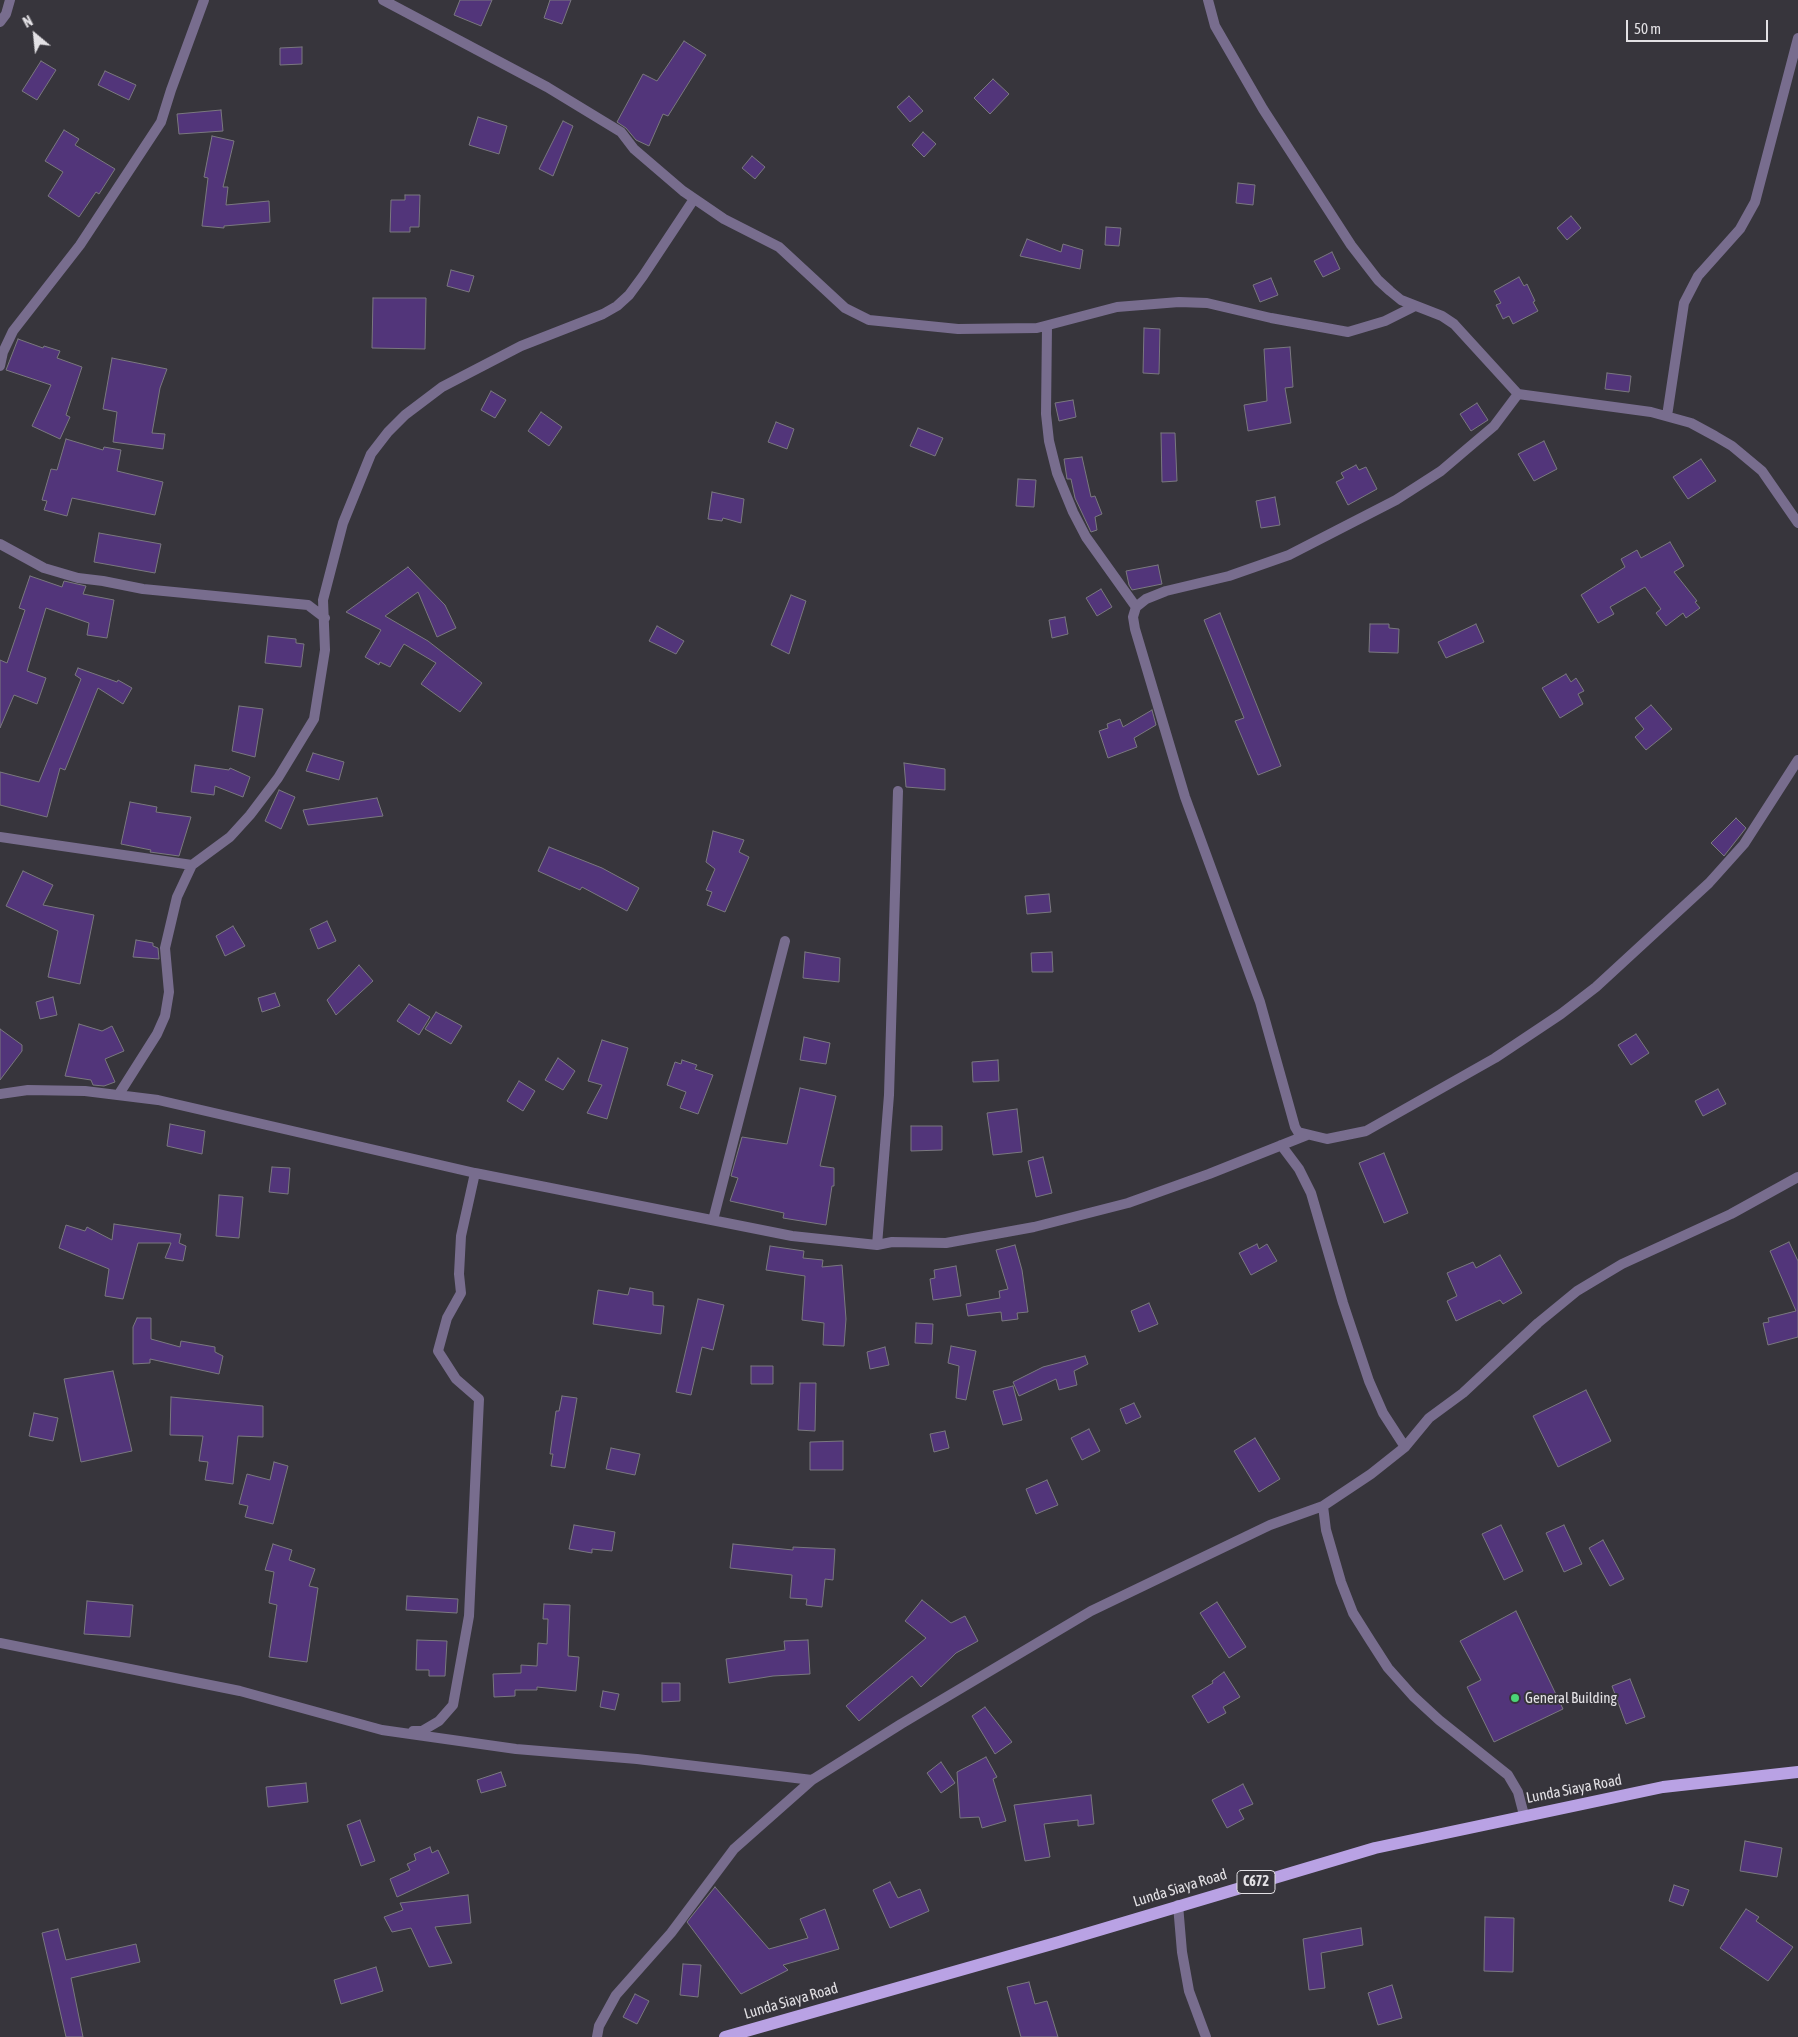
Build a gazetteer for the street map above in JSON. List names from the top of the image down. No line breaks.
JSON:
{"streets":{"main road":["Lunda Siaya Road","C672"]},"places":["General Building"],"scale_bar":"50 m","north":"top left"}
